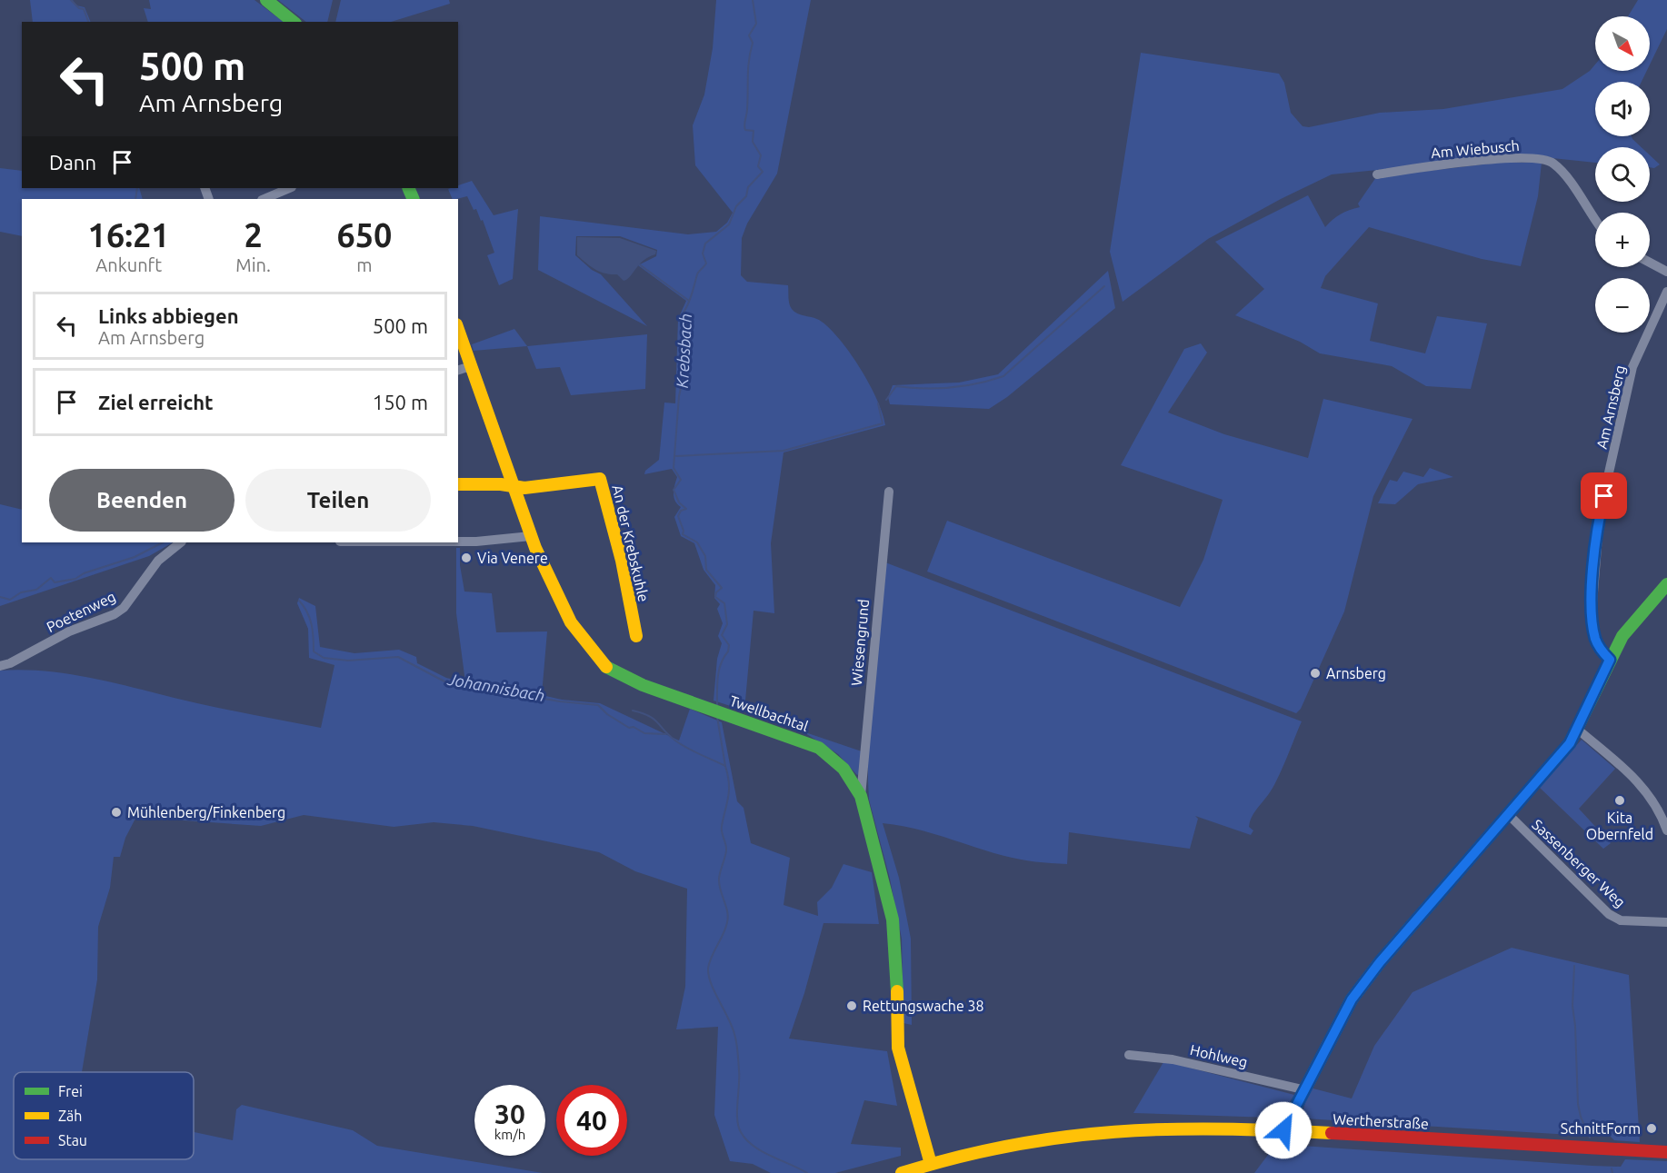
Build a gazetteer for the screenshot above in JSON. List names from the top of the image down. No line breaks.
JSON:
{"streets":{"street":["Am Wiebusch","Am Arnsberg","An der Krebskuhle","Poetenweg","Wiesengrund","Twellbachtal","Sassenberger Weg","Hohlweg","Wertherstraße"]},"crossings":[["An der Krebskuhle","Twellbachtal"],["Wiesengrund","Twellbachtal"],["Twellbachtal","Wertherstraße"]],"water":["Krebsbach","Johannisbach"],"places":["Via Venere","Arnsberg","Kita Obernfeld","Mühlenberg/Finkenberg","Rettungswache 38","SchnittForm"],"legend":["Frei","Zäh","Stau"],"north":"bottom right","page":{"map_buttons":["+","−"],"turn":["500 m","Am Arnsberg"],"then":"Dann","eta":["16:21","Ankunft","2","Min.","650","m"],"list":[{"name":"Links abbiegen","note":"Am Arnsberg","value":"500 m"},{"name":"Ziel erreicht","value":"150 m"}],"buttons":["Beenden","Teilen"],"speed":"30 km/h","limit":"40"}}
